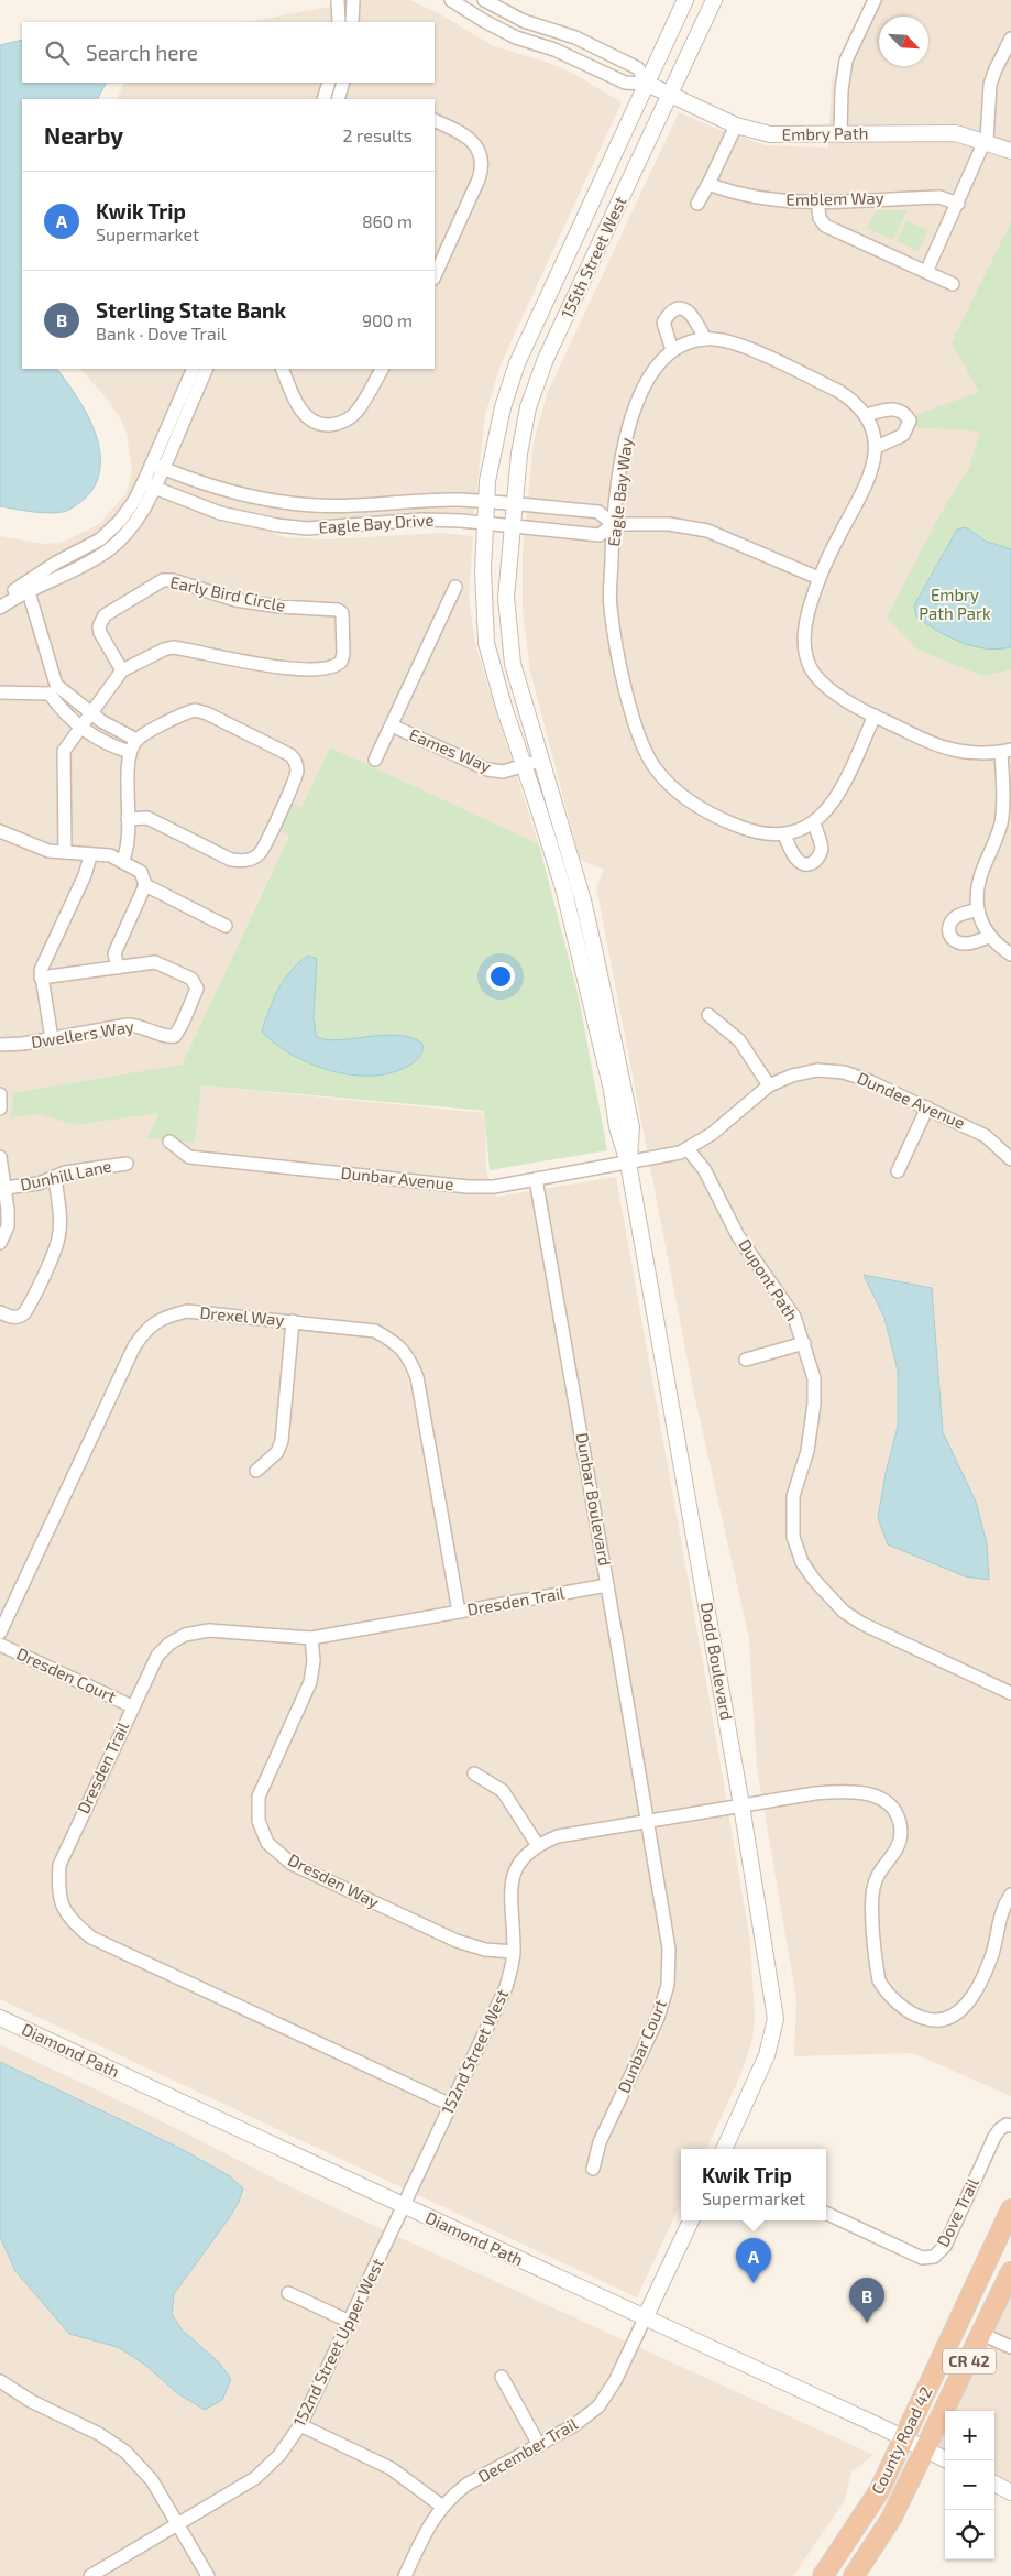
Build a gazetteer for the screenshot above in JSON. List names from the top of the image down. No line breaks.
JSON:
{"streets":{"highway":["CR 42","County Road 42"],"street":["Embry Path","Emblem Way","155th Street West","Eagle Bay Way","Eagle Bay Drive","Early Bird Circle","Eames Way","Dwellers Way","Dundee Avenue","Dunhill Lane","Dunbar Avenue","Dupont Path","Drexel Way","Dunbar Boulevard","Dresden Trail","Dodd Boulevard","Dresden Court","Dresden Way","Dunbar Court","Diamond Path","152nd Street West","Dove Trail","152nd Street Upper West","December Trail"]},"crossings":[["Embry Path","155th Street West"],["155th Street West","Eagle Bay Drive"],["155th Street West","Eames Way"],["155th Street West","Dundee Avenue"],["155th Street West","Dunbar Avenue"],["155th Street West","Dodd Boulevard"],["Eagle Bay Way","Eagle Bay Drive"],["Dundee Avenue","Dunbar Avenue"],["Dundee Avenue","Dupont Path"],["Dundee Avenue","Dodd Boulevard"],["Dunbar Avenue","Dunbar Boulevard"],["Dunbar Avenue","Dodd Boulevard"],["Drexel Way","Dresden Trail"],["Dunbar Boulevard","Dresden Trail"],["Dunbar Boulevard","Dunbar Court"],["Dunbar Boulevard","152nd Street West"],["Dresden Trail","Dresden Court"],["Dresden Trail","Dresden Way"],["Dresden Trail","152nd Street West"],["Dodd Boulevard","152nd Street West"],["Dresden Way","152nd Street West"],["Dunbar Court","152nd Street West"],["Diamond Path","152nd Street West"],["Diamond Path","152nd Street Upper West"],["Diamond Path","County Road 42"],["Diamond Path","December Trail"],["152nd Street West","152nd Street Upper West"]],"parks":["Embry Path Park"],"north":"bottom right","page":{"search":"Search here","heading":["Nearby","2 results"],"list":[{"mark":"A","name":"Kwik Trip","note":"Supermarket","value":"860 m"},{"mark":"B","name":"Sterling State Bank","note":"Bank · Dove Trail","value":"900 m"}],"popup":["Kwik Trip","Supermarket"],"pins":["A","B"],"map_buttons":["+","−"]}}
